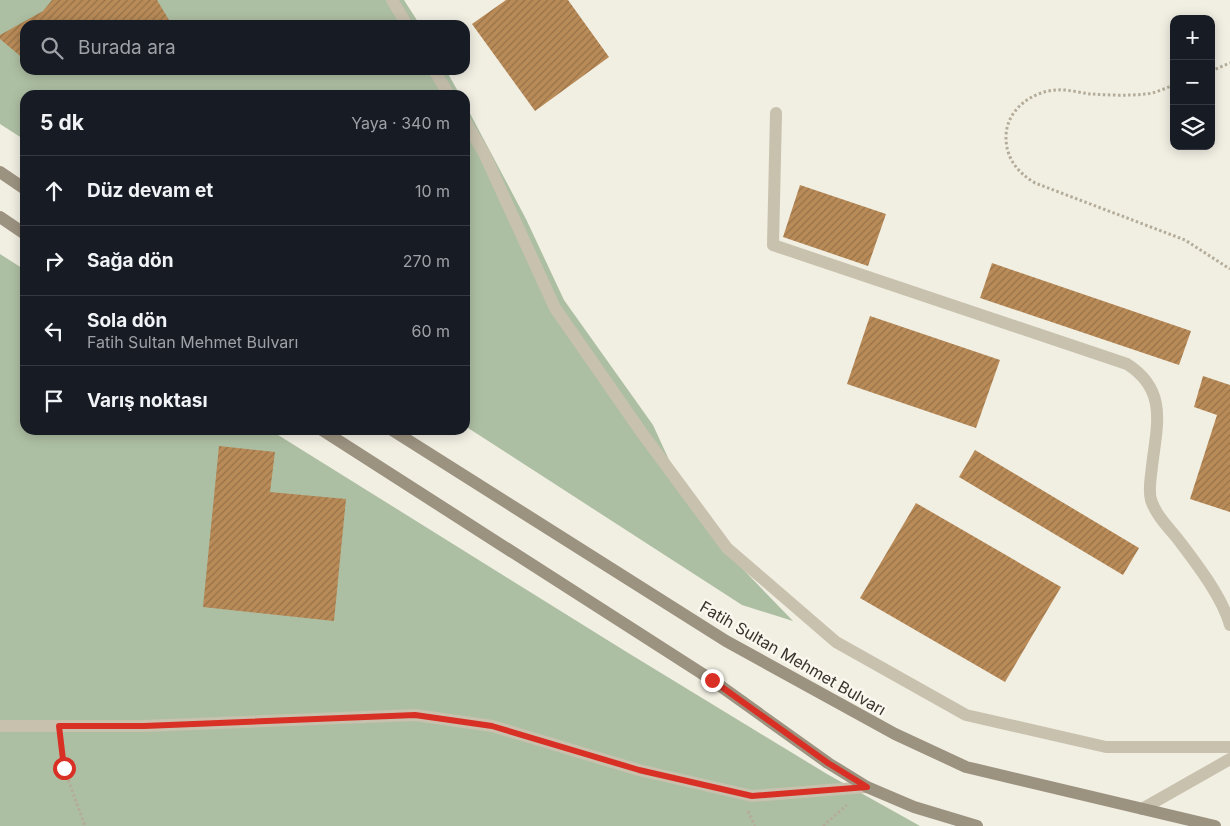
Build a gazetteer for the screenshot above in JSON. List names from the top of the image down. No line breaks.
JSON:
{"streets":{"main road":["Fatih Sultan Mehmet Bulvarı"]},"page":{"map_buttons":["+","−"],"search":"Burada ara","heading":["5 dk","Yaya · 340 m"],"list":[["Düz devam et","10 m"],["Sağa dön","270 m"],["Sola dön","Fatih Sultan Mehmet Bulvarı","60 m"],"Varış noktası"]}}
